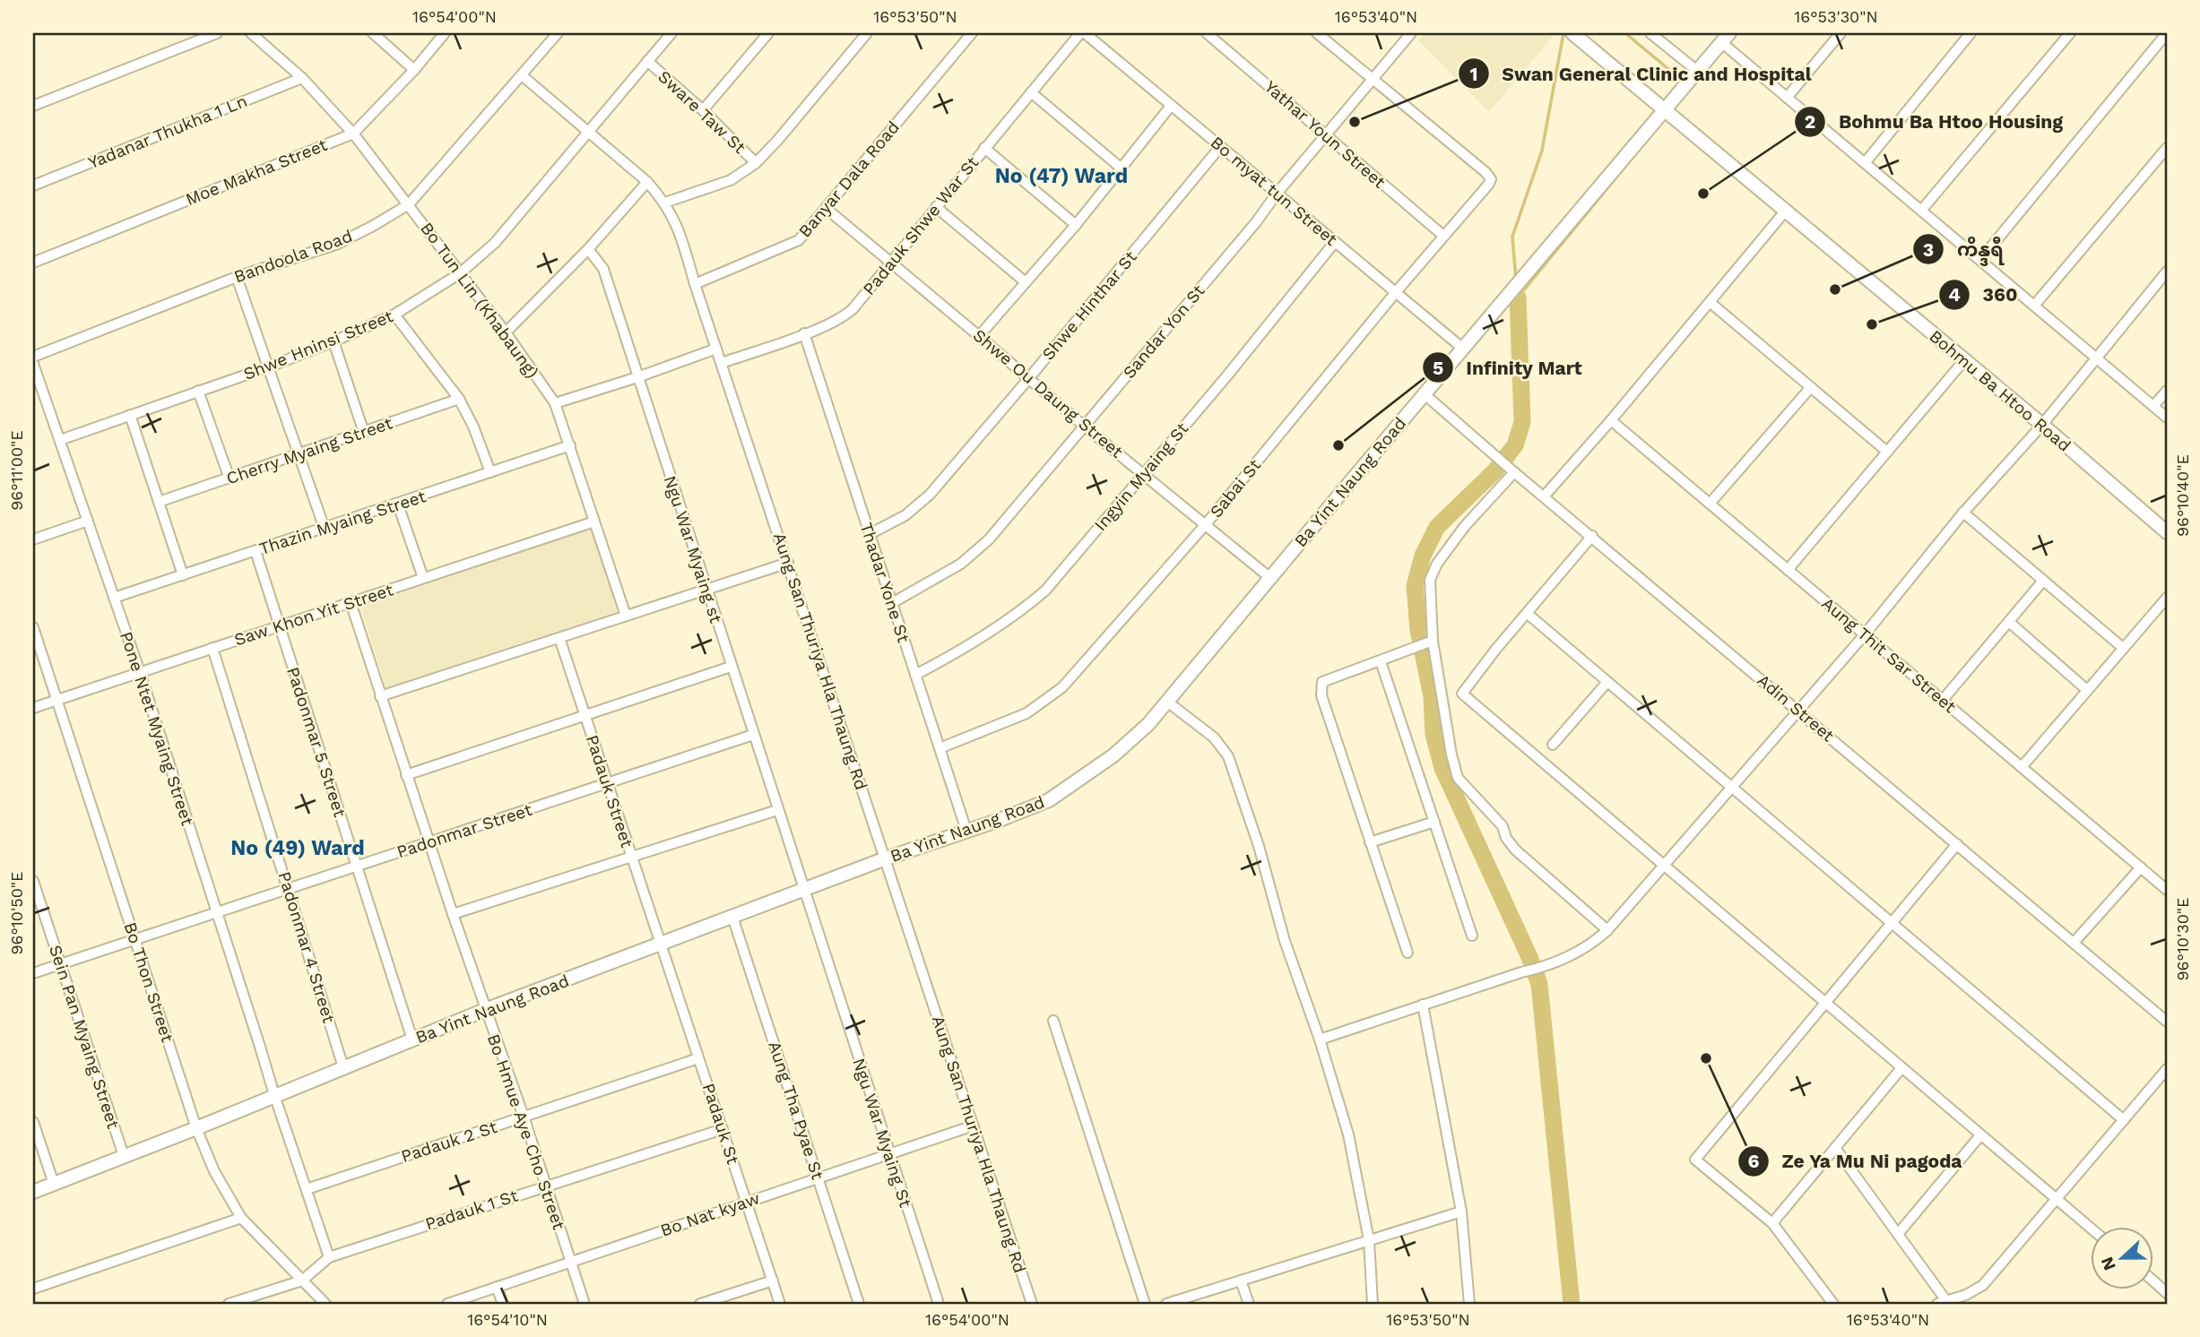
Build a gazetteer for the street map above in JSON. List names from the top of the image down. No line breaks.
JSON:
{"streets":{"main road":["Bohmu Ba Htoo Road","Ba Yint Naung Road"],"street":["Sware Taw St","Yadanar Thukha 1 Ln","Yathar Youn Street","Moe Makha Street","Banyar Dala Road","Bo myat tun Street","Padauk Shwe War St","Bandoola Road","Bo Tun Lin (Khabaung)","Shwe Hinthar St","Sandar Yon St","Shwe Hninsi Street","Shwe Ou Daung Street","Cherry Myaing Street","Ingyin Myaing St","Sabai St","Thazin Myaing Street","Ngu War Myaing st","Thadar Yone St","Saw Khon Yit Street","Aung Thit Sar Street","Aung San Thuriya Hla Thaung Rd","Adin Street","Pone Ntet Myaing Street","Padonmar 5 Street","Padauk Street","Padonmar Street","Padonmar 4 Street","Bo Thon Street","Sein Pan Myaing Street","Aung Tha Pyae St","Padauk St","Bo Hmue Aye Cho Street","Ngu War Myaing St","Padauk 2 St","Padauk 1 St","Bo Nat kyaw"]},"crossings":[["Sware Taw St","Shwe Hninsi Street"],["Yadanar Thukha 1 Ln","Bo Tun Lin (Khabaung)"],["Yathar Youn Street","Sandar Yon St"],["Yathar Youn Street","Sabai St"],["Moe Makha Street","Bo Tun Lin (Khabaung)"],["Banyar Dala Road","Shwe Ou Daung Street"],["Banyar Dala Road","Aung San Thuriya Hla Thaung Rd"],["Bo myat tun Street","Padauk Shwe War St"],["Bo myat tun Street","Shwe Hinthar St"],["Bo myat tun Street","Sandar Yon St"],["Bo myat tun Street","Ingyin Myaing St"],["Bo myat tun Street","Ba Yint Naung Road"],["Bo myat tun Street","Sabai St"],["Padauk Shwe War St","Shwe Ou Daung Street"],["Padauk Shwe War St","Thadar Yone St"],["Padauk Shwe War St","Aung San Thuriya Hla Thaung Rd"],["Bandoola Road","Bo Tun Lin (Khabaung)"],["Bandoola Road","Aung San Thuriya Hla Thaung Rd"],["Bo Tun Lin (Khabaung)","Shwe Hninsi Street"],["Bo Tun Lin (Khabaung)","Thazin Myaing Street"],["Bo Tun Lin (Khabaung)","Saw Khon Yit Street"],["Shwe Hinthar St","Shwe Ou Daung Street"],["Shwe Hinthar St","Thadar Yone St"],["Sandar Yon St","Shwe Ou Daung Street"],["Sandar Yon St","Sabai St"],["Sandar Yon St","Thadar Yone St"],["Shwe Hninsi Street","Aung San Thuriya Hla Thaung Rd"],["Shwe Hninsi Street","Pone Ntet Myaing Street"],["Bohmu Ba Htoo Road","Ba Yint Naung Road"],["Shwe Ou Daung Street","Ingyin Myaing St"],["Shwe Ou Daung Street","Ba Yint Naung Road"],["Shwe Ou Daung Street","Sabai St"],["Ingyin Myaing St","Thadar Yone St"],["Ba Yint Naung Road","Ngu War Myaing st"],["Ba Yint Naung Road","Thadar Yone St"],["Ba Yint Naung Road","Aung San Thuriya Hla Thaung Rd"],["Ba Yint Naung Road","Adin Street"],["Ba Yint Naung Road","Pone Ntet Myaing Street"],["Ba Yint Naung Road","Padonmar 5 Street"],["Ba Yint Naung Road","Padauk Street"],["Ba Yint Naung Road","Padonmar 4 Street"],["Ba Yint Naung Road","Bo Thon Street"],["Ba Yint Naung Road","Sein Pan Myaing Street"],["Ba Yint Naung Road","Aung Tha Pyae St"],["Ba Yint Naung Road","Padauk St"],["Ba Yint Naung Road","Bo Hmue Aye Cho Street"],["Ba Yint Naung Road","Ngu War Myaing St"],["Sabai St","Thadar Yone St"],["Thazin Myaing Street","Pone Ntet Myaing Street"],["Thazin Myaing Street","Padonmar 5 Street"],["Ngu War Myaing st","Padonmar Street"],["Ngu War Myaing st","Ngu War Myaing St"],["Saw Khon Yit Street","Pone Ntet Myaing Street"],["Saw Khon Yit Street","Padonmar 5 Street"],["Saw Khon Yit Street","Padonmar 4 Street"],["Saw Khon Yit Street","Bo Thon Street"],["Saw Khon Yit Street","Bo Hmue Aye Cho Street"],["Aung San Thuriya Hla Thaung Rd","Bo Nat kyaw"],["Pone Ntet Myaing Street","Padonmar Street"],["Pone Ntet Myaing Street","Padauk 2 St"],["Pone Ntet Myaing Street","Padauk 1 St"],["Padonmar 5 Street","Padonmar Street"],["Padauk Street","Padonmar Street"],["Padauk Street","Padauk St"],["Padonmar Street","Padonmar 4 Street"],["Padonmar Street","Bo Thon Street"],["Padonmar Street","Sein Pan Myaing Street"],["Padonmar Street","Bo Hmue Aye Cho Street"],["Bo Thon Street","Padauk 1 St"],["Aung Tha Pyae St","Bo Nat kyaw"],["Padauk St","Padauk 2 St"],["Padauk St","Padauk 1 St"],["Padauk St","Bo Nat kyaw"],["Bo Hmue Aye Cho Street","Padauk 2 St"],["Bo Hmue Aye Cho Street","Padauk 1 St"],["Bo Hmue Aye Cho Street","Bo Nat kyaw"],["Ngu War Myaing St","Bo Nat kyaw"]],"districts":["No (47) Ward","No (49) Ward"],"places":["Swan General Clinic and Hospital","Bohmu Ba Htoo Housing","ကိန္ဒရီ","360","Infinity Mart","Ze Ya Mu Ni pagoda"],"north":"left","coordinates":["16°54'00\"N","16°53'50\"N","16°53'40\"N","16°53'30\"N","96°11'00\"E","96°10'40\"E","96°10'50\"E","96°10'30\"E","16°54'10\"N"]}
